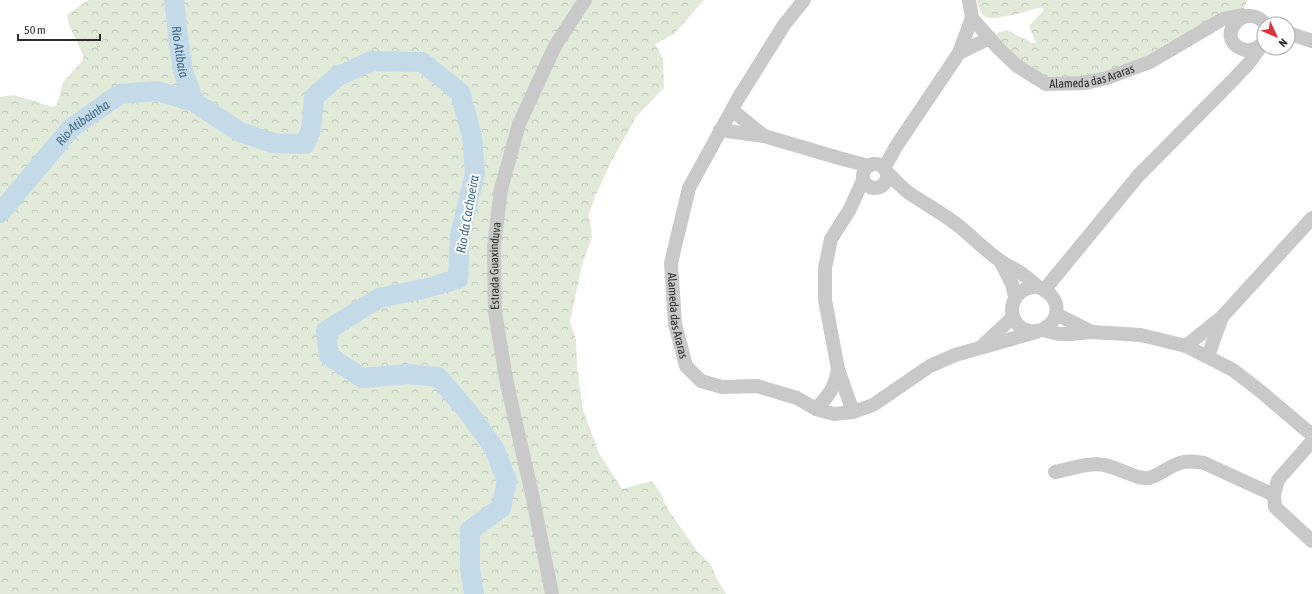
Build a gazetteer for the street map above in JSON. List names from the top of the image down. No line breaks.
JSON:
{"streets":{"street":["Alameda das Araras","Estrada Guaxinduva"]},"water":["Rio Atibaia","Rio Atibainha","Rio da Cachoeira"],"scale_bar":"50 m","north":"bottom right"}
